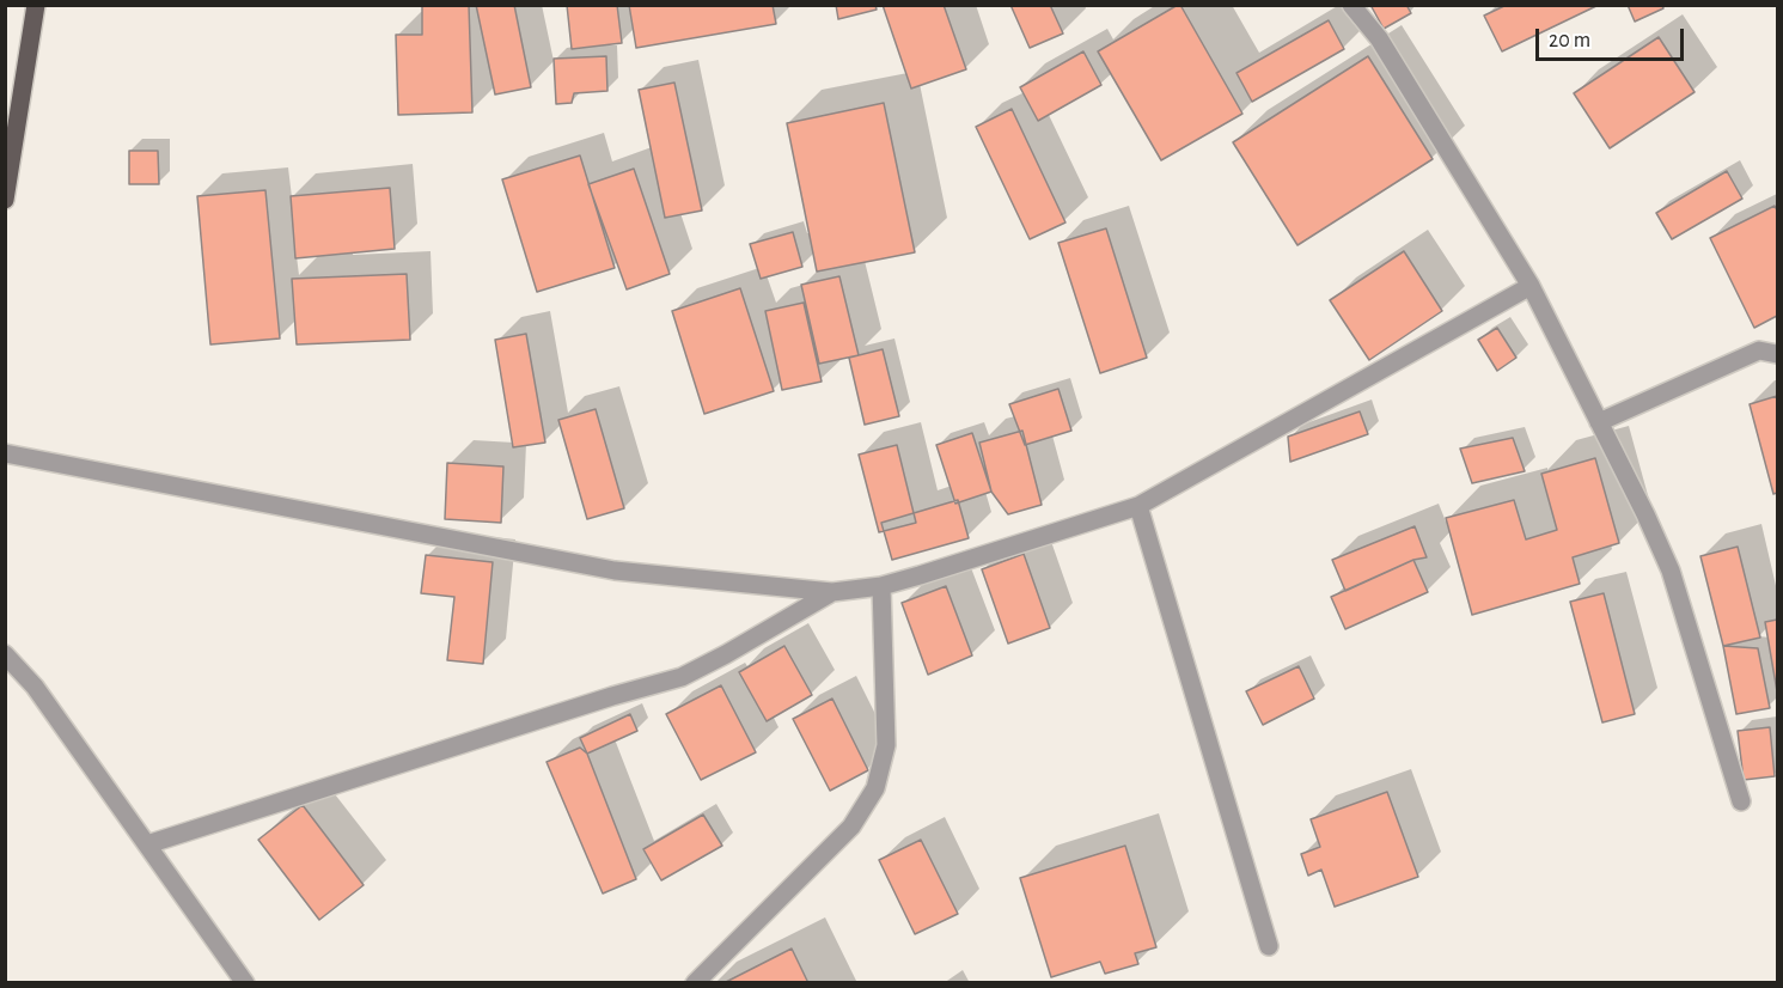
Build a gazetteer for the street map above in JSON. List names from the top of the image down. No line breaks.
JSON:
{"scale_bar":"20 m"}
